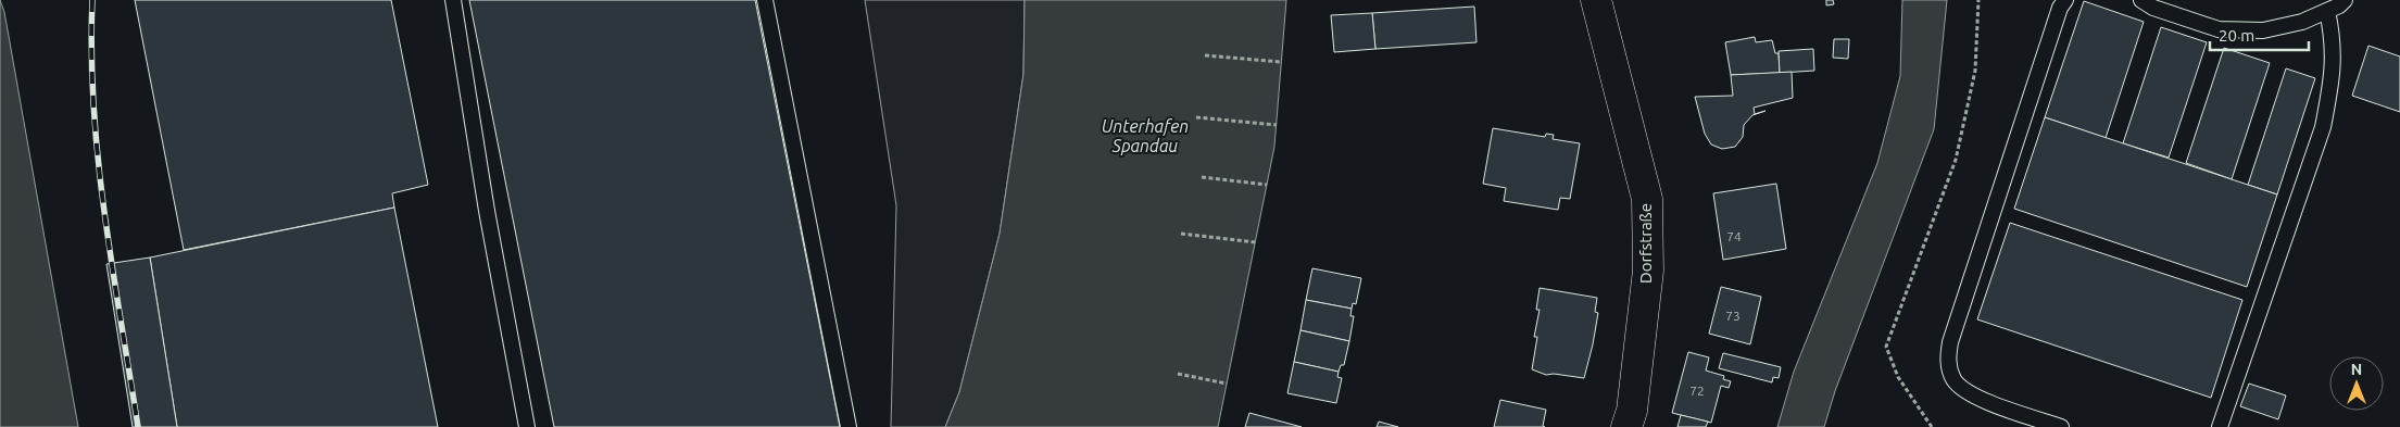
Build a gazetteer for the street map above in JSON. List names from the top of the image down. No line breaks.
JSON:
{"streets":{"street":["Dorfstraße"]},"water":["Unterhafen Spandau"],"house_numbers":["74","73","72"],"scale_bar":"20 m","north":"top"}
